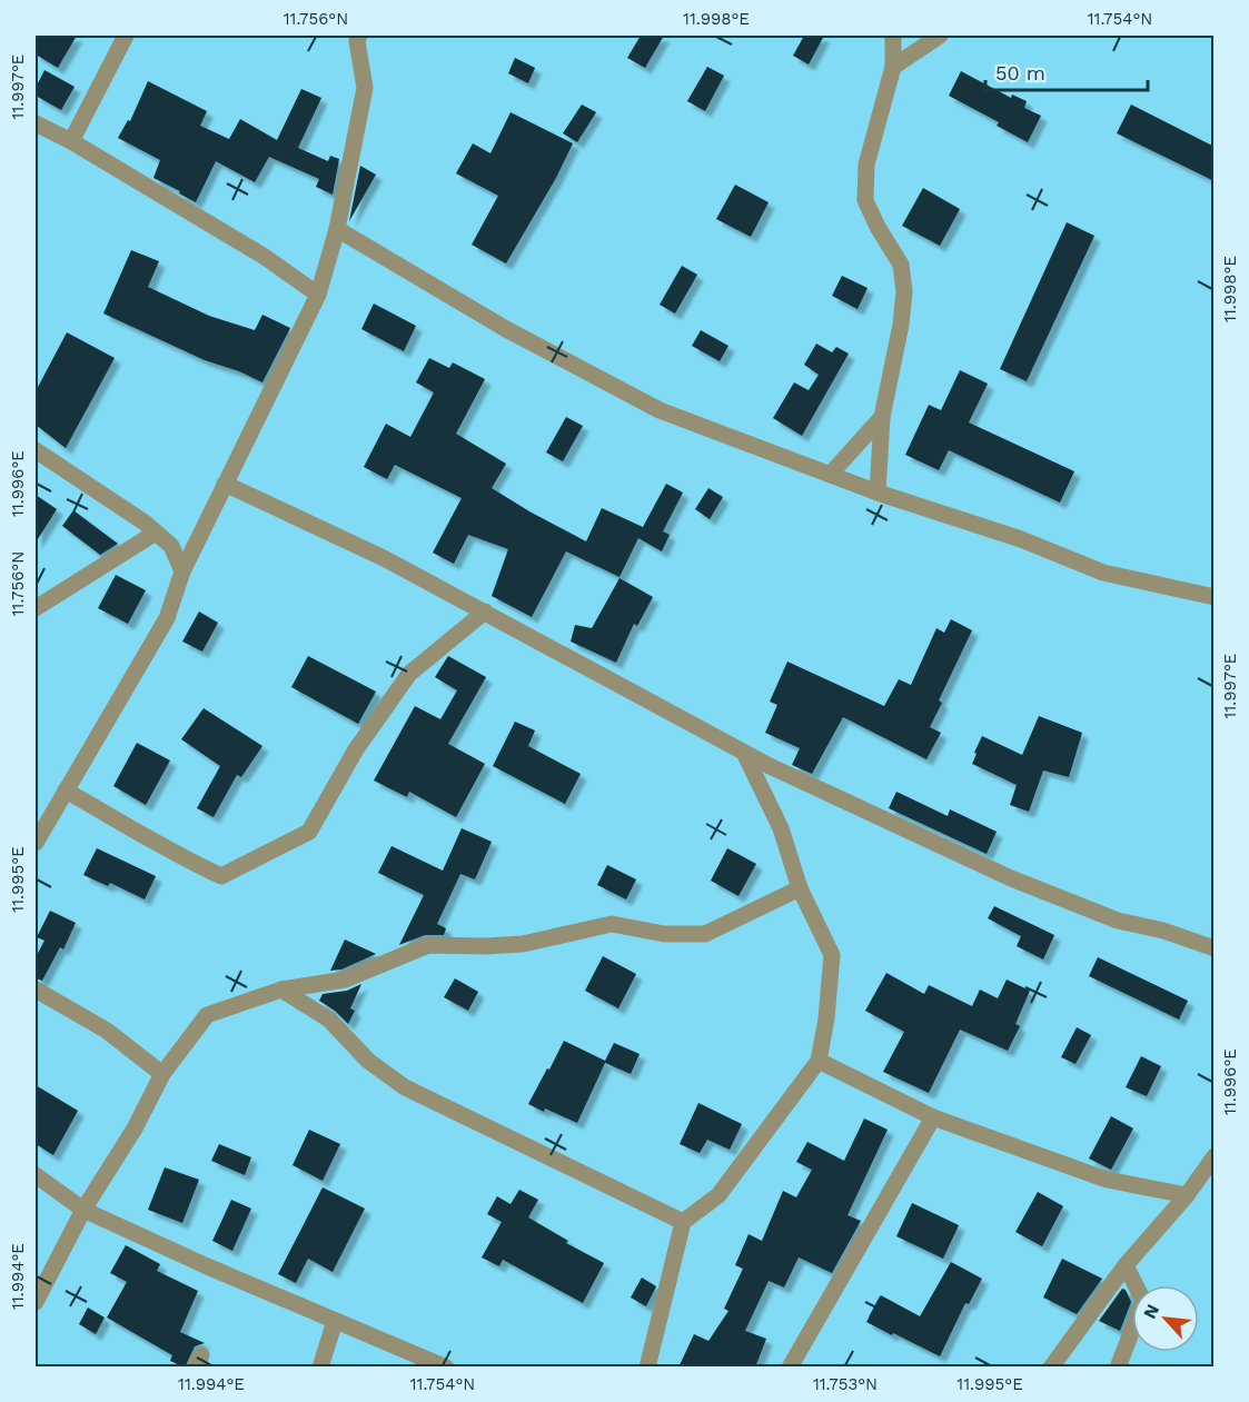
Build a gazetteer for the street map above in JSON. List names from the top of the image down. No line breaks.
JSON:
{"scale_bar":"50 m","north":"top left","coordinates":["11.756°N","11.998°E","11.754°N","11.997°E","11.996°E","11.995°E","11.994°E","11.753°N"]}
